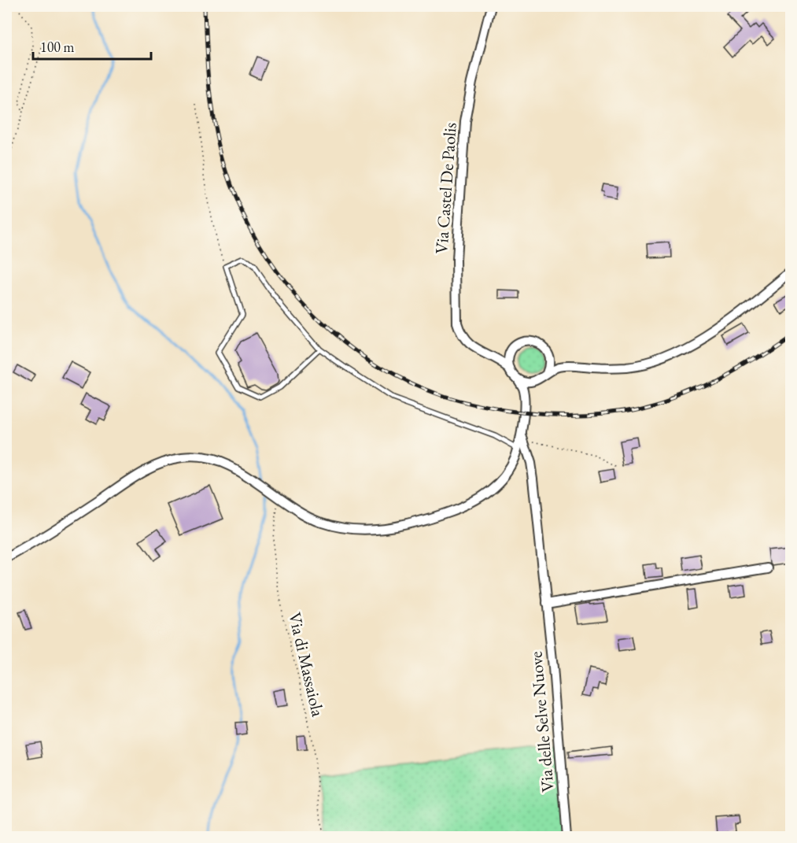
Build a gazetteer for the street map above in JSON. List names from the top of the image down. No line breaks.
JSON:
{"streets":{"street":["Via Castel De Paolis","Via delle Selve Nuove"],"path":["Via di Massaiola"]},"scale_bar":"100 m"}
